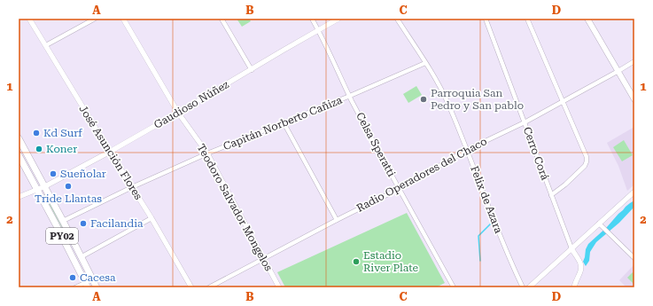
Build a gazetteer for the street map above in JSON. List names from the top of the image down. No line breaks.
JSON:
{"streets":{"highway":["PY02"],"street":["Gaudioso Núñez","Capitán Norberto Cañiza","Celsa Speratti","José Asunción Flores","Cerro Corá","Radio Operadores del Chaco","Felix de Azara","Teodoro Salvador Mongelos"]},"crossings":[["Gaudioso Núñez","Celsa Speratti"],["Gaudioso Núñez","José Asunción Flores"],["Gaudioso Núñez","Teodoro Salvador Mongelos"],["Gaudioso Núñez","PY02"],["Capitán Norberto Cañiza","Celsa Speratti"],["Capitán Norberto Cañiza","José Asunción Flores"],["Capitán Norberto Cañiza","Felix de Azara"],["Capitán Norberto Cañiza","Teodoro Salvador Mongelos"],["Capitán Norberto Cañiza","PY02"],["Celsa Speratti","Radio Operadores del Chaco"],["Cerro Corá","Radio Operadores del Chaco"],["Radio Operadores del Chaco","Felix de Azara"],["Radio Operadores del Chaco","Teodoro Salvador Mongelos"]],"places":["Parroquia San Pedro y San pablo","Kd Surf","Koner","Sueñolar","Tride Llantas","Facilandia","Estadio River Plate","Cacesa"],"grid":{"columns":["A","B","C","D"],"rows":["1","2"]}}
